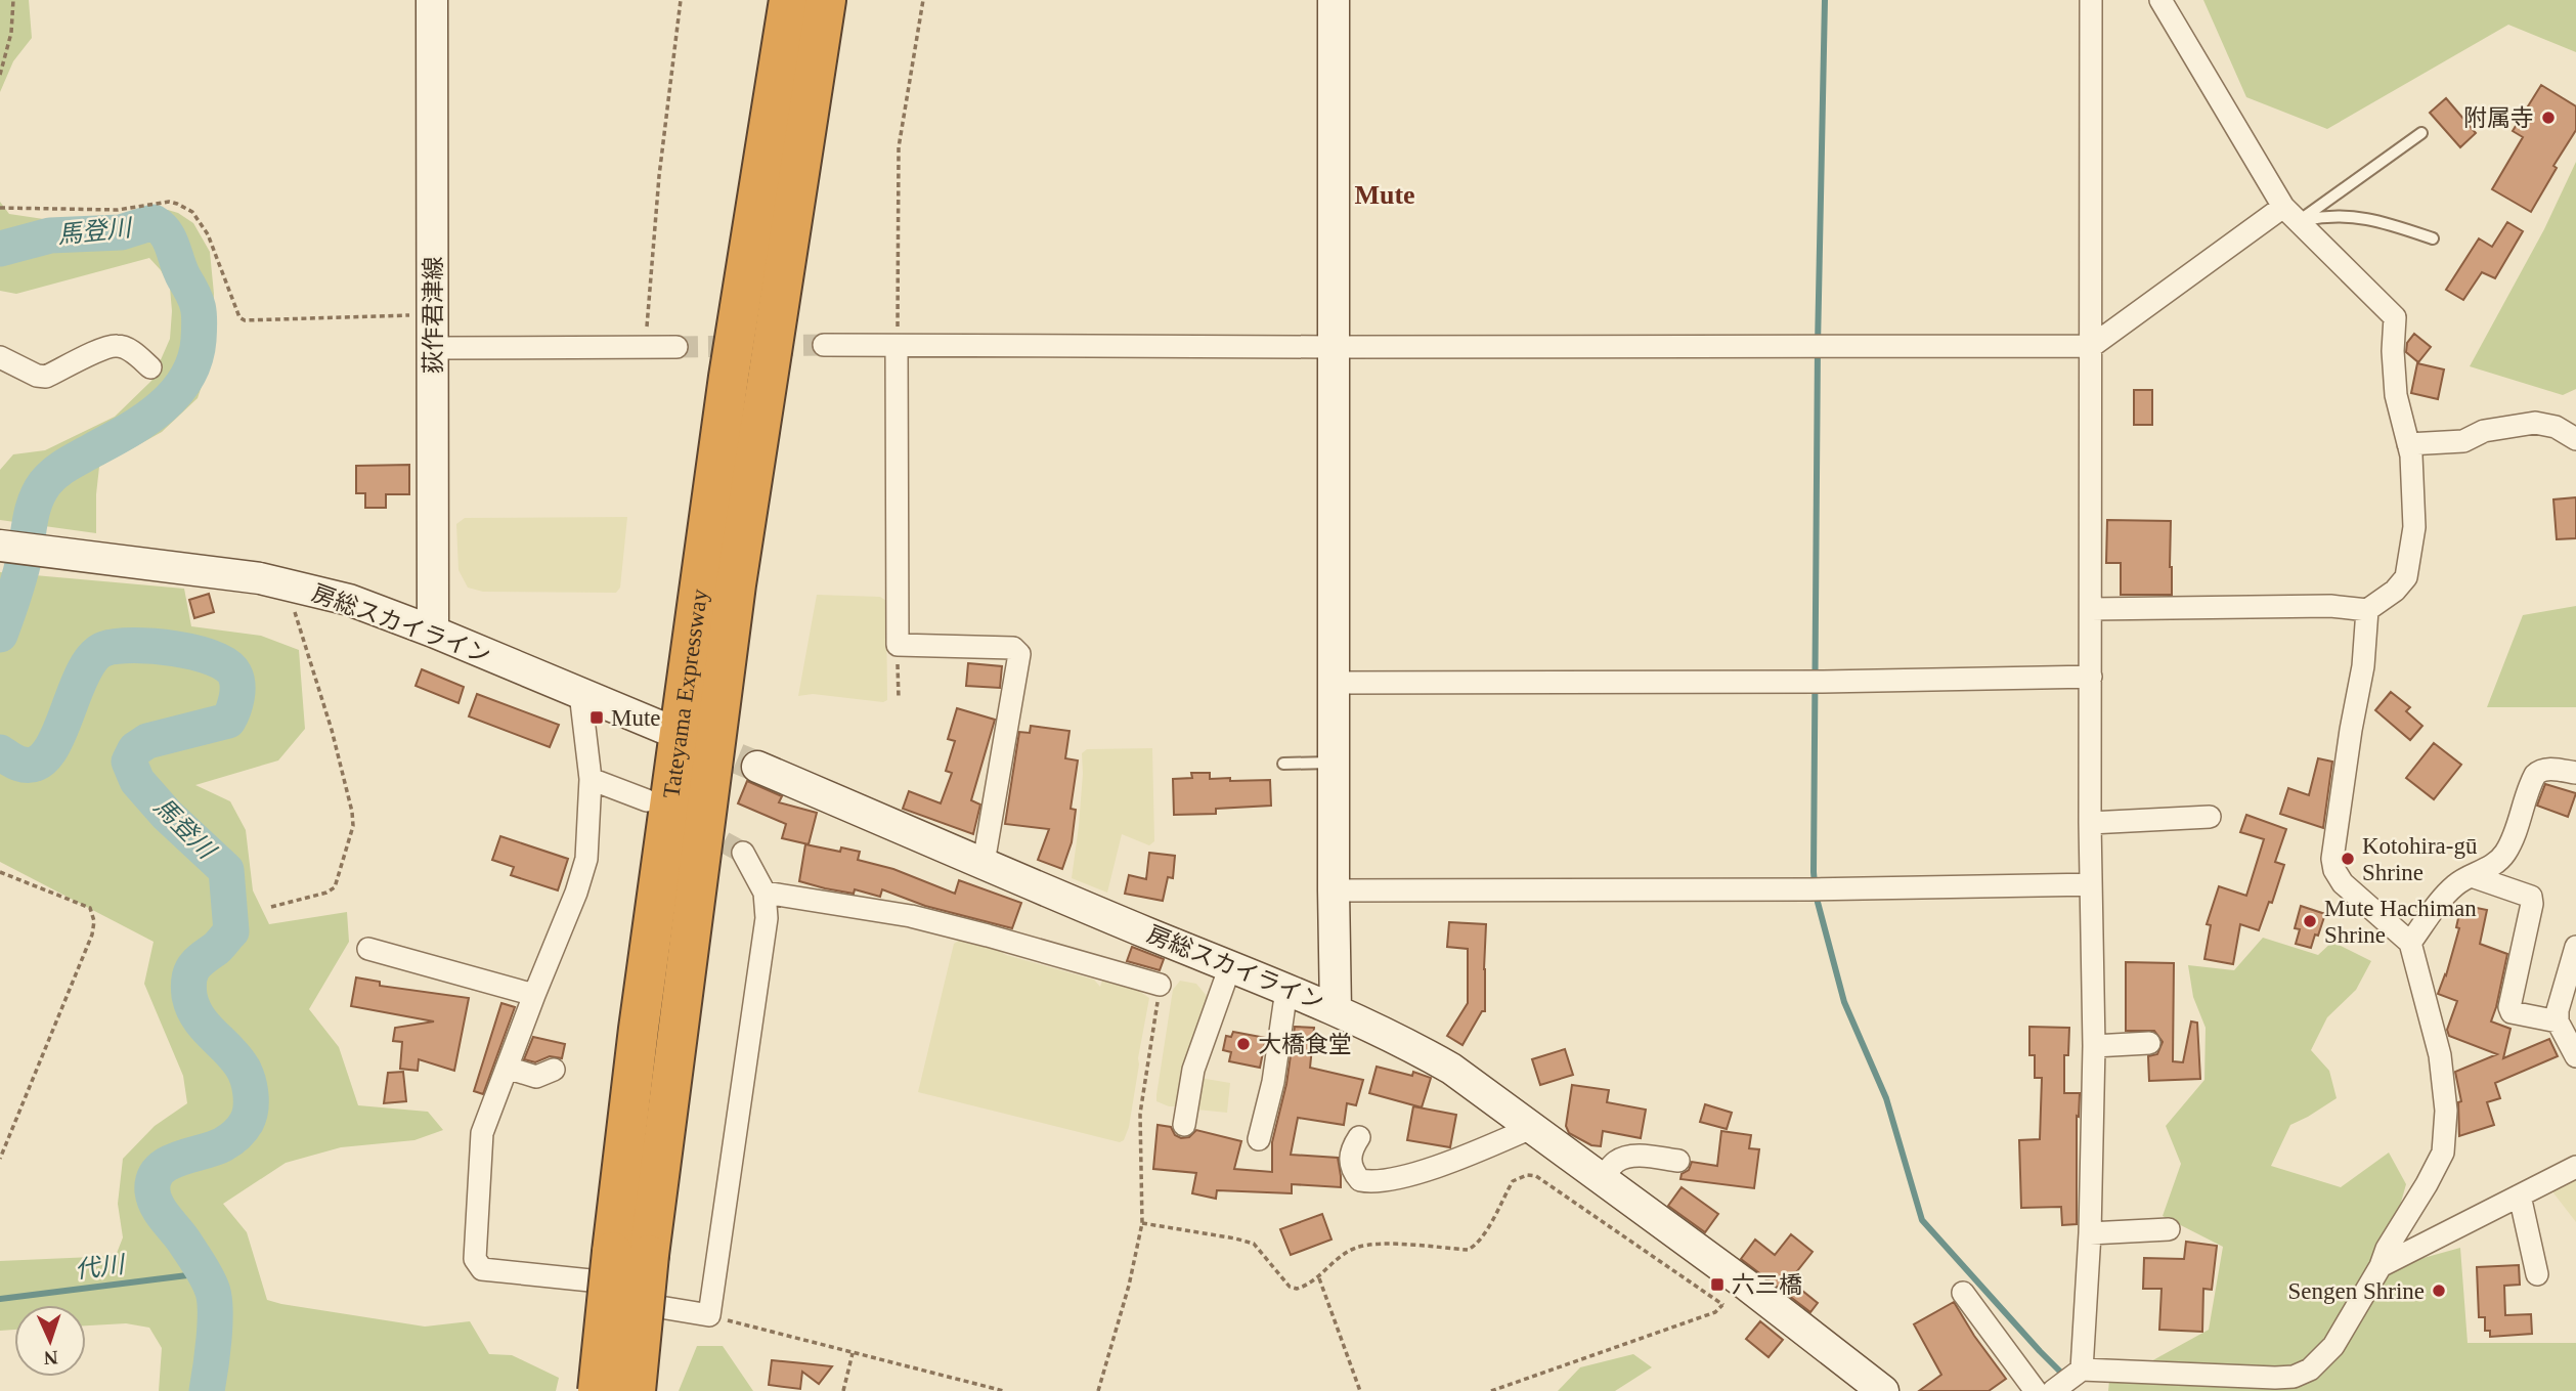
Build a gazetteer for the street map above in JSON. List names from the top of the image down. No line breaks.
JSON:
{"streets":{"highway":["Tateyama Expressway"],"main road":["荻作君津線","房総スカイライン"]},"crossings":[["荻作君津線","房総スカイライン"]],"districts":["Mute"],"water":["馬登川","代川"],"places":{"other":["附属寺","Kotohira-gū Shrine","Mute Hachiman Shrine","大橋食堂","Sengen Shrine"],"transit":["Mute","六三橋"]},"north":"bottom"}
